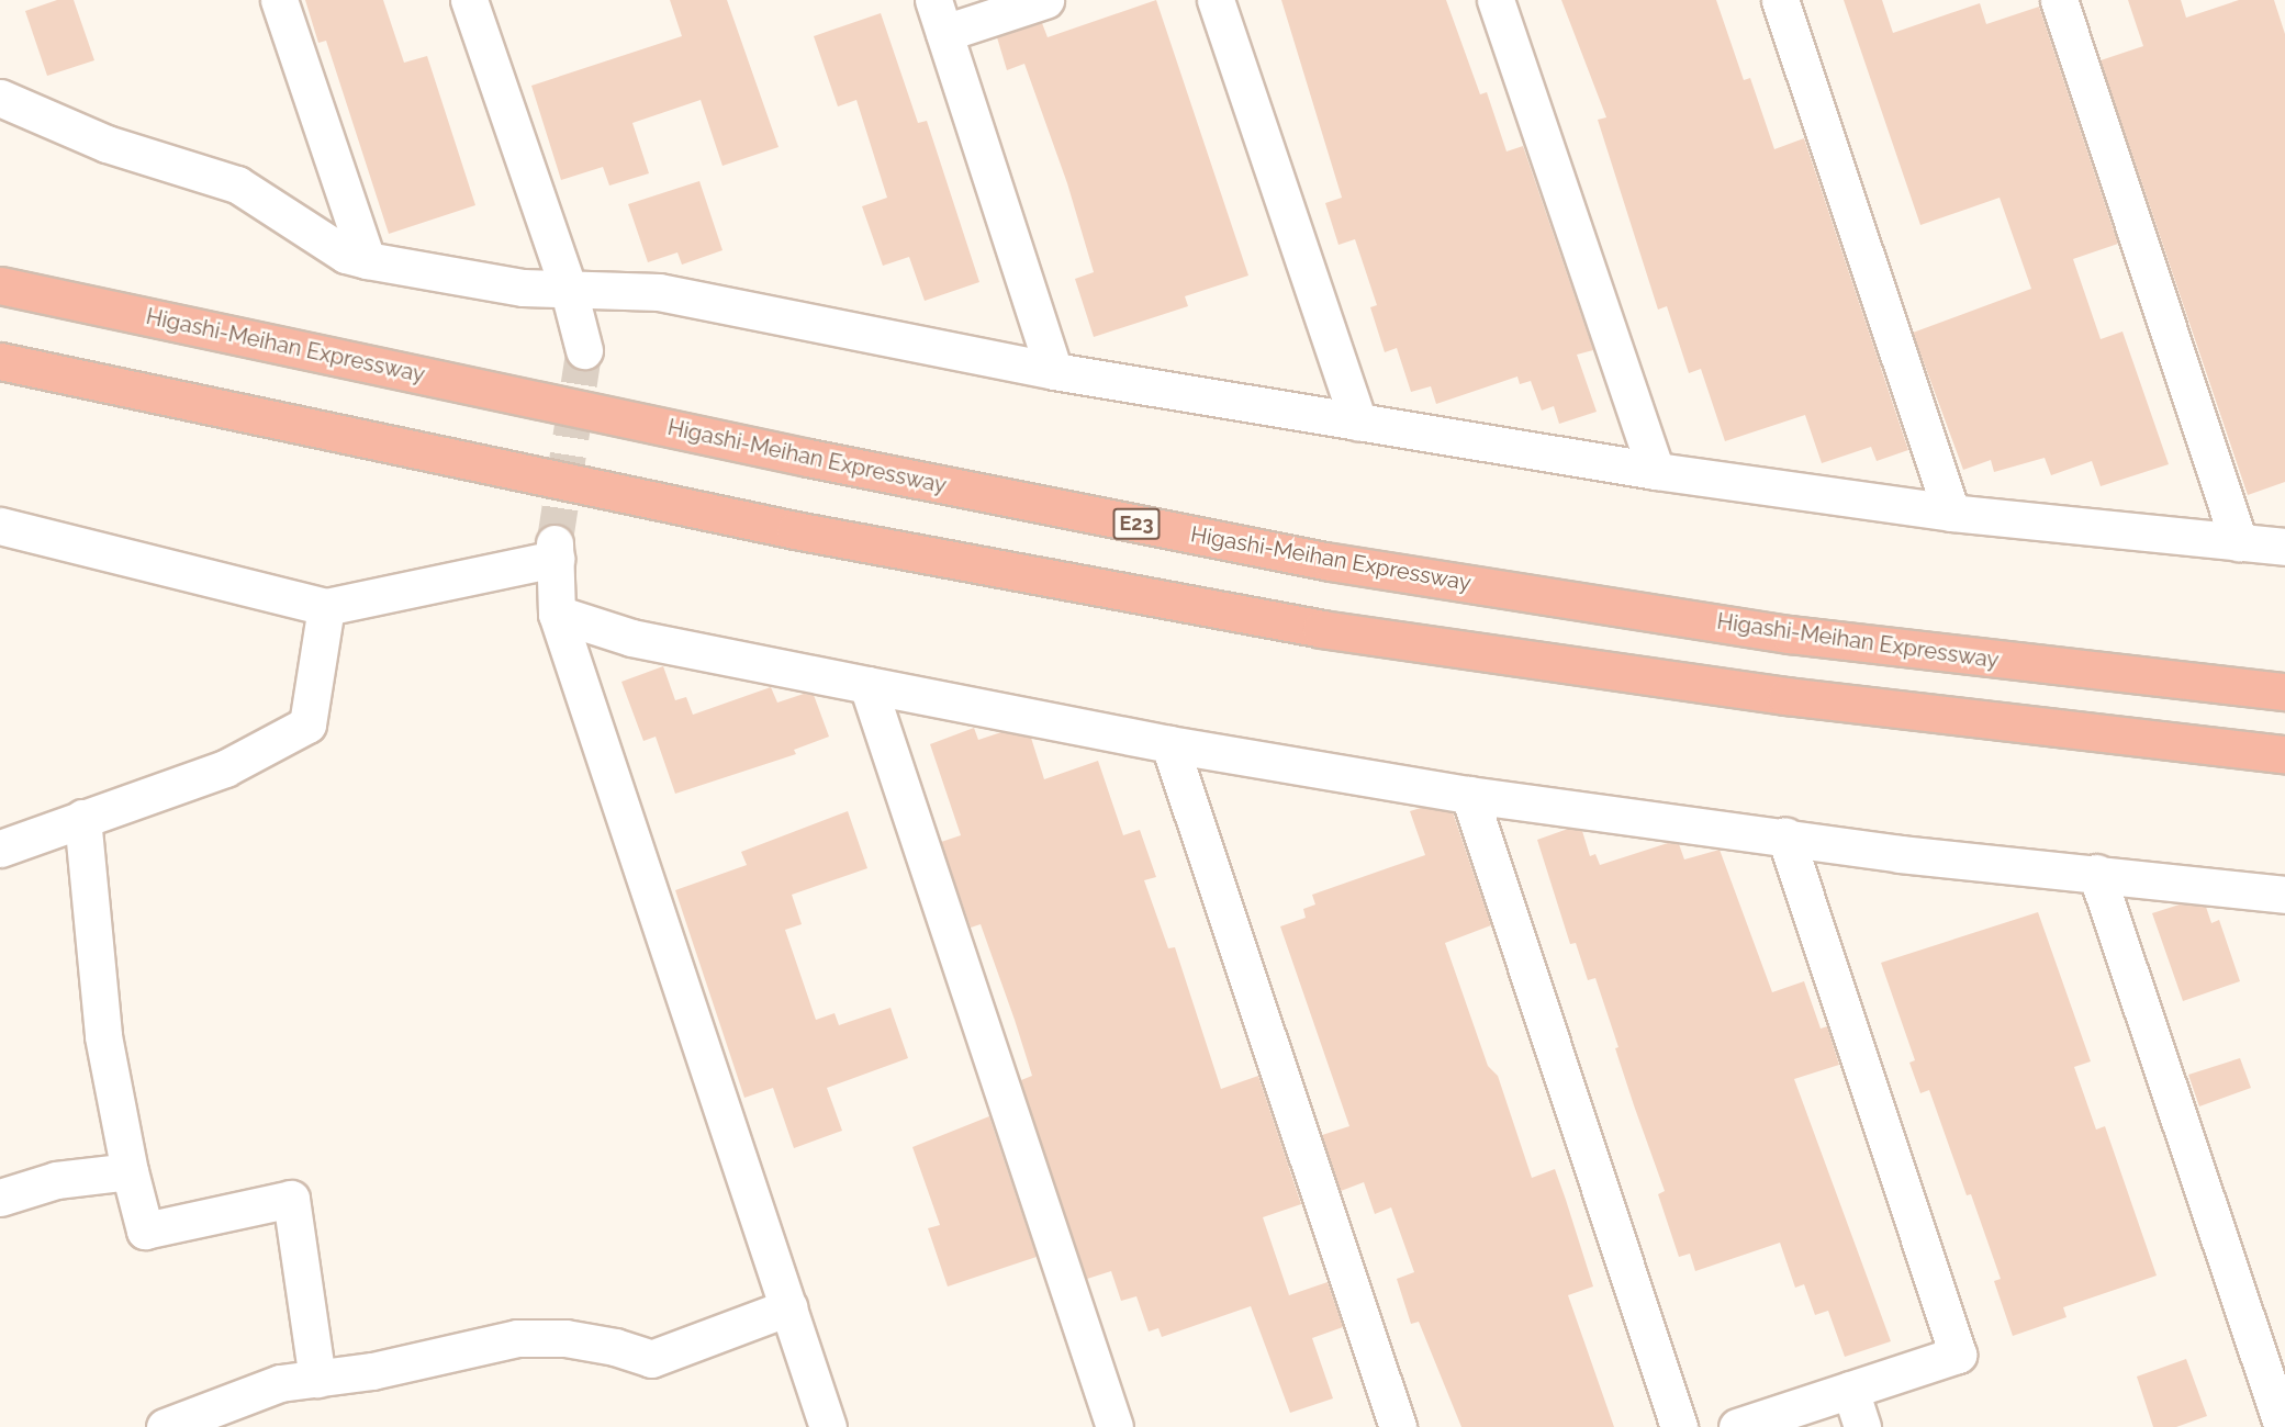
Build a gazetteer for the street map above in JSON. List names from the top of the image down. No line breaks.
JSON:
{"streets":{"highway":["Higashi-Meihan Expressway","E23"]}}
